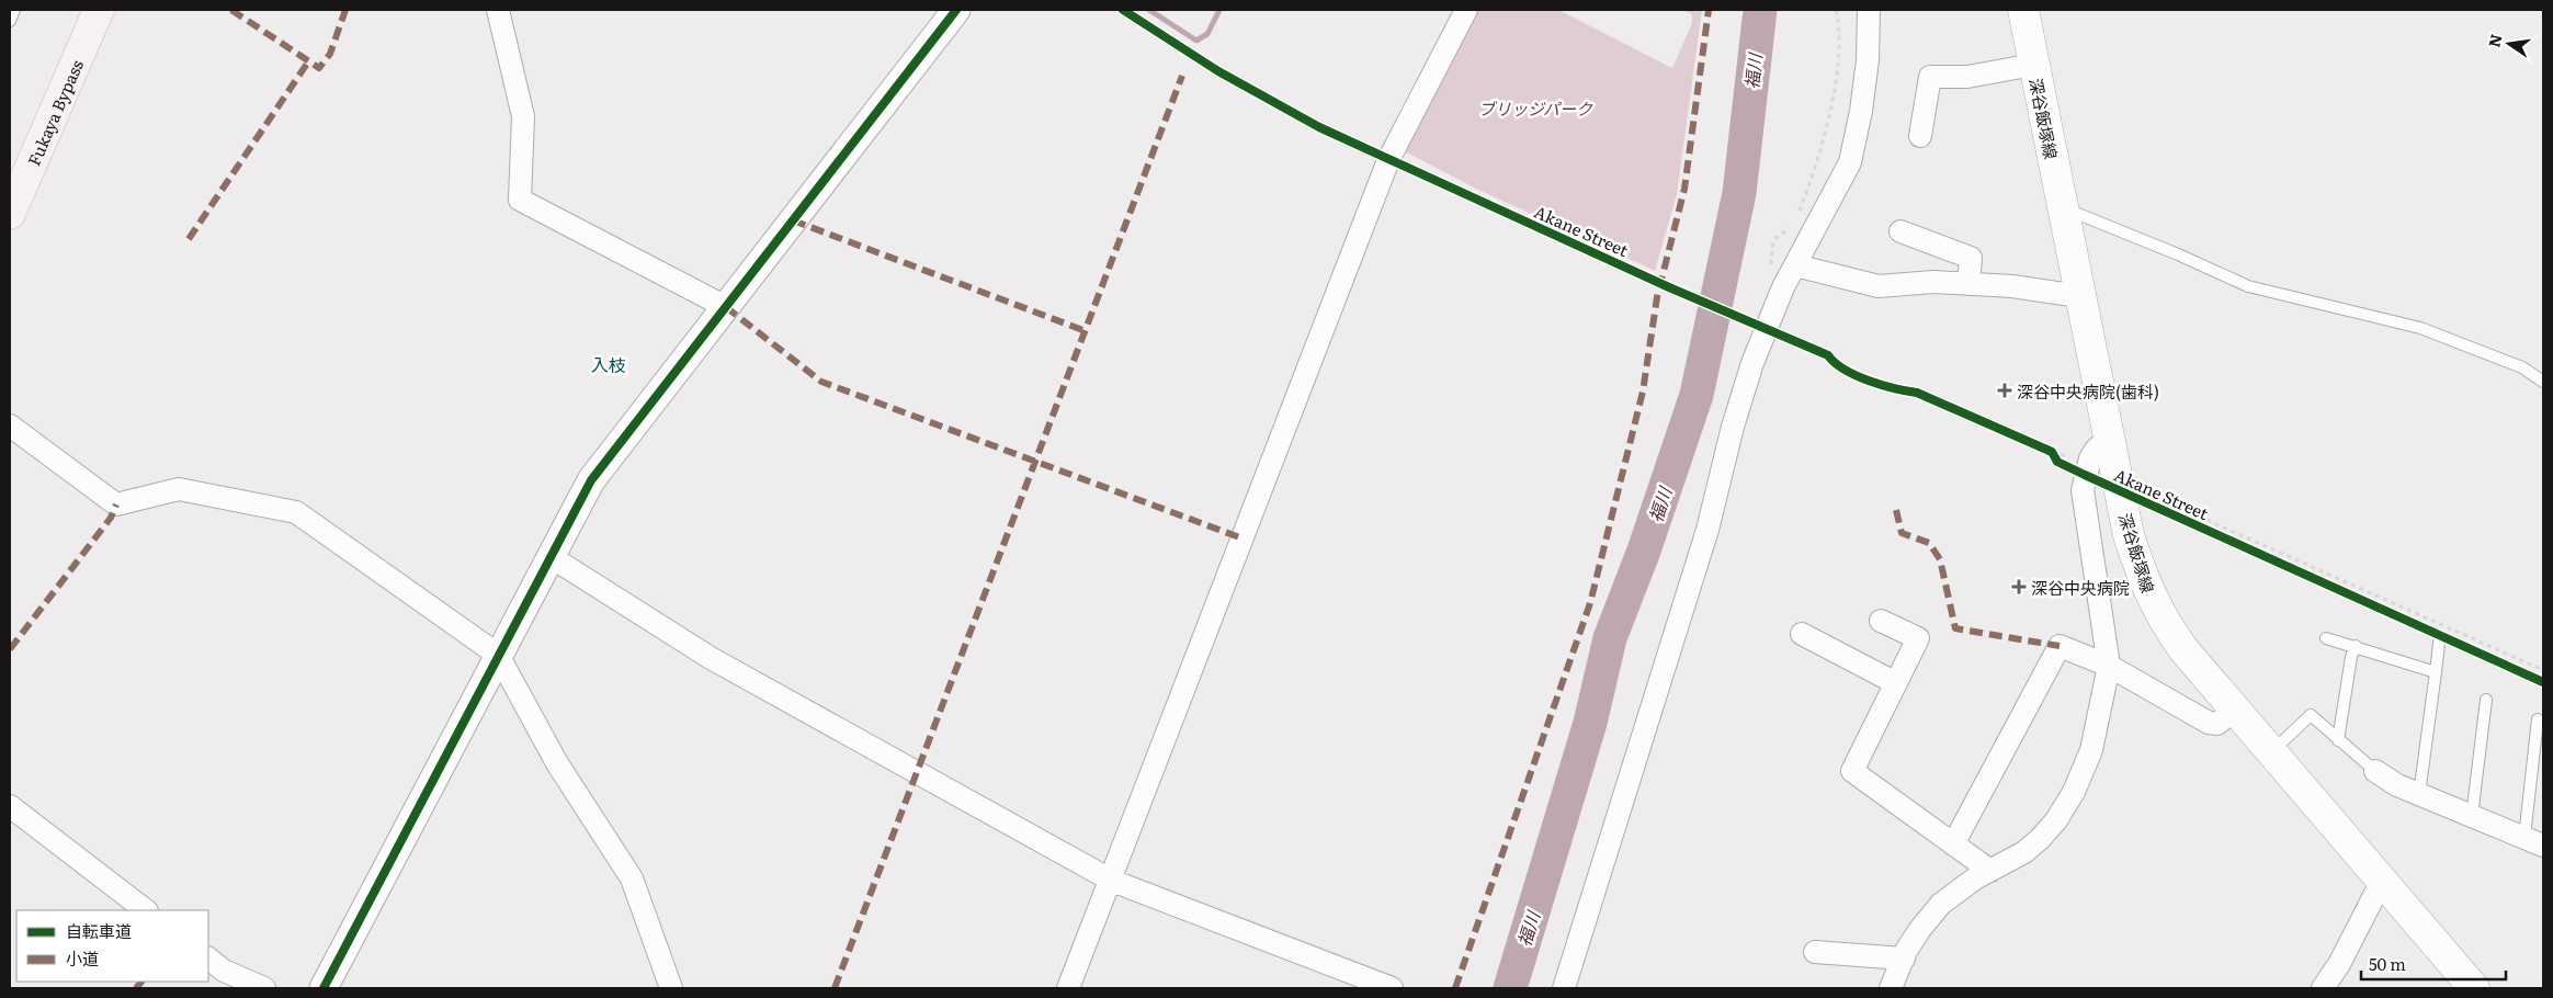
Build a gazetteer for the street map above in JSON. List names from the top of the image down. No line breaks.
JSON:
{"streets":{"highway":["Fukaya Bypass"],"main road":["深谷飯塚線"],"cycle path":["Akane Street"]},"crossings":[["深谷飯塚線","Akane Street"]],"districts":["入枝"],"water":["福川"],"parks":["ブリッジパーク"],"places":{"health":["深谷中央病院(歯科)","深谷中央病院"]},"legend":["自転車道","小道"],"scale_bar":"50 m","north":"left"}
